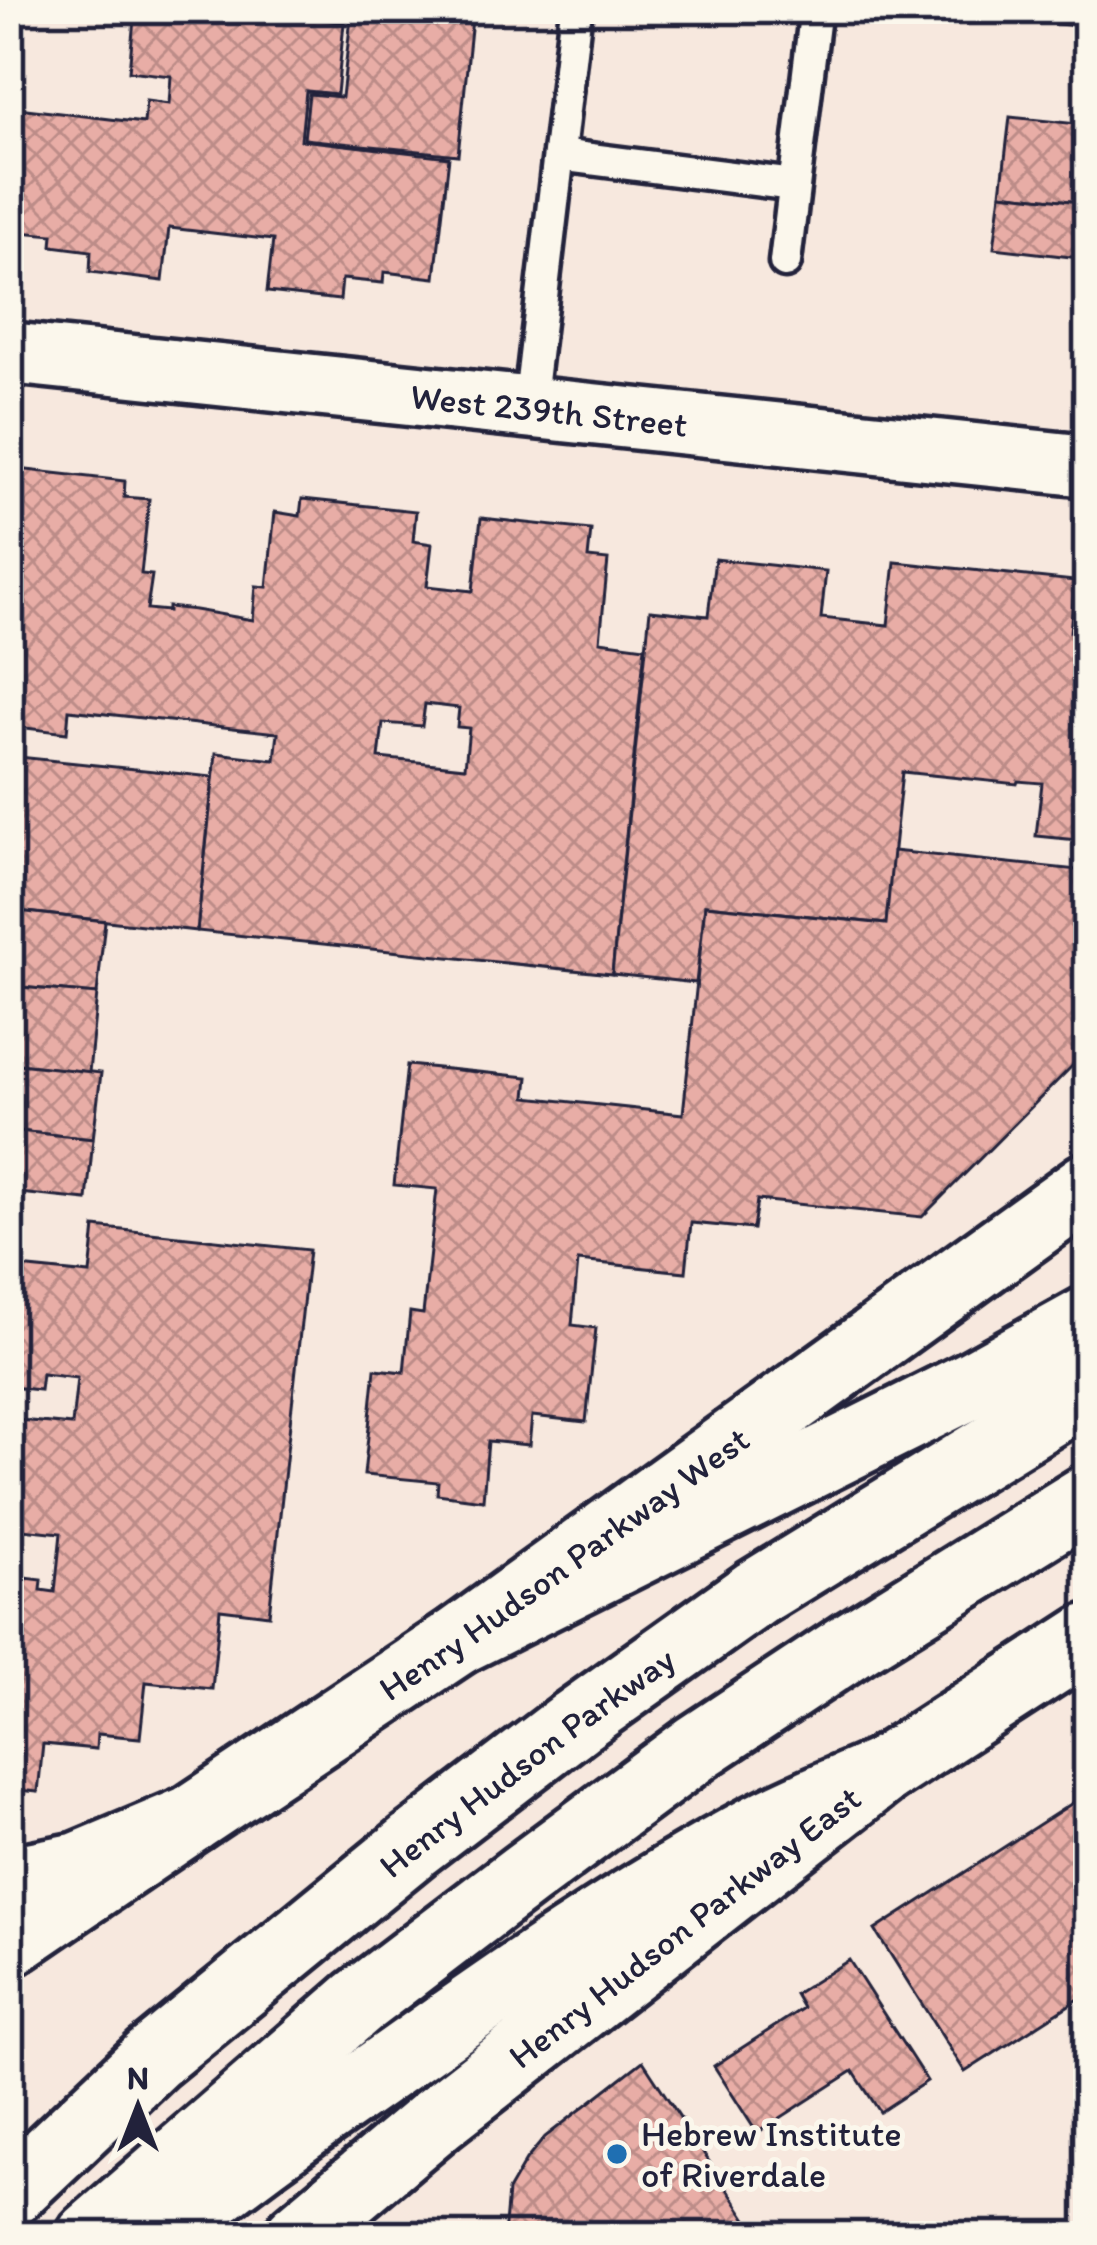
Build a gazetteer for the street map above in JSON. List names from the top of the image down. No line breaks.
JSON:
{"streets":{"main road":["Henry Hudson Parkway West","Henry Hudson Parkway","Henry Hudson Parkway East"],"street":["West 239th Street"]},"places":["Hebrew Institute of Riverdale"],"north":"top"}
